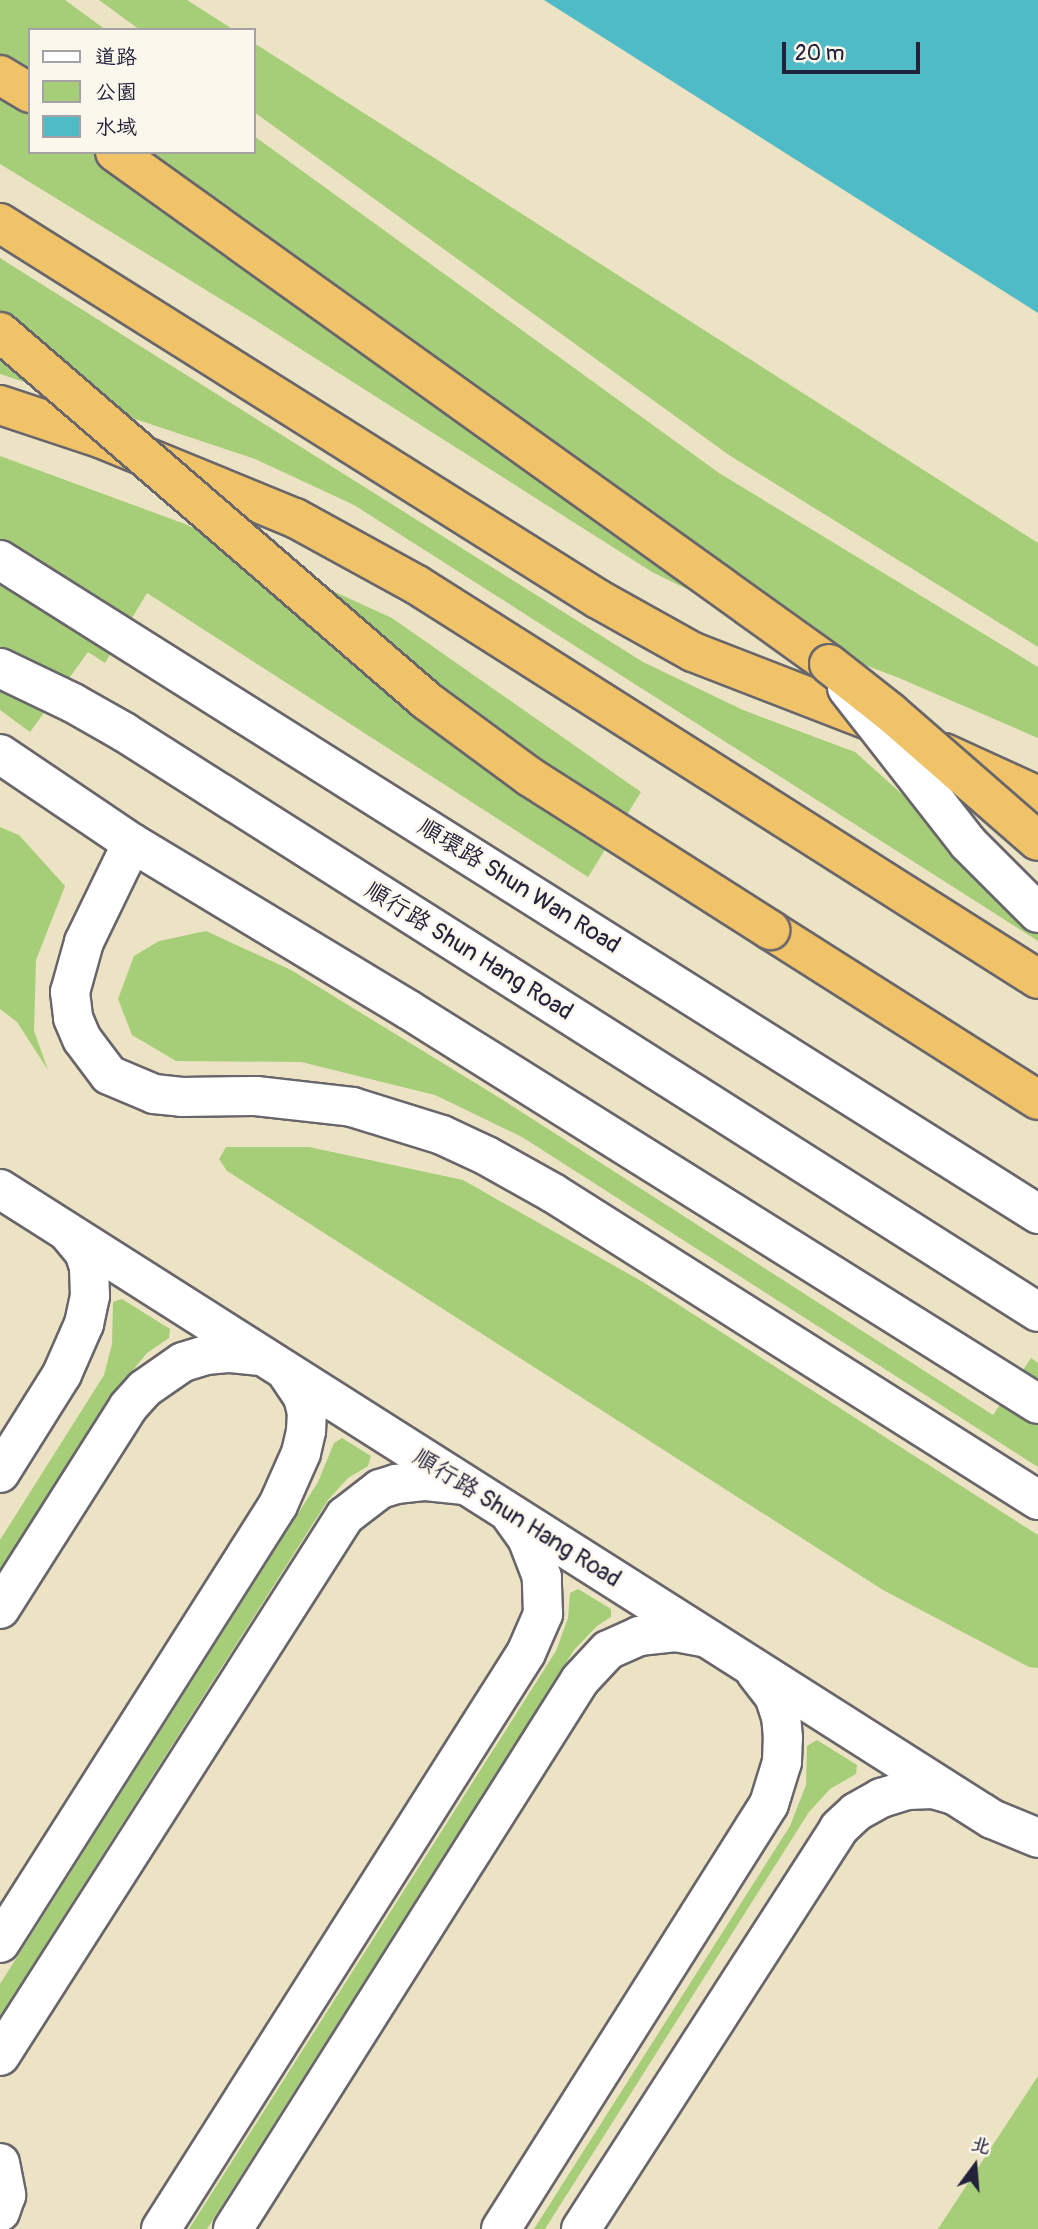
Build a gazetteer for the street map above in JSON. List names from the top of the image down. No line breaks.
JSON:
{"streets":{"lane":["順環路 Shun Wan Road","順行路 Shun Hang Road"]},"legend":["道路","公園","水域"],"scale_bar":"20 m","north":"top"}
